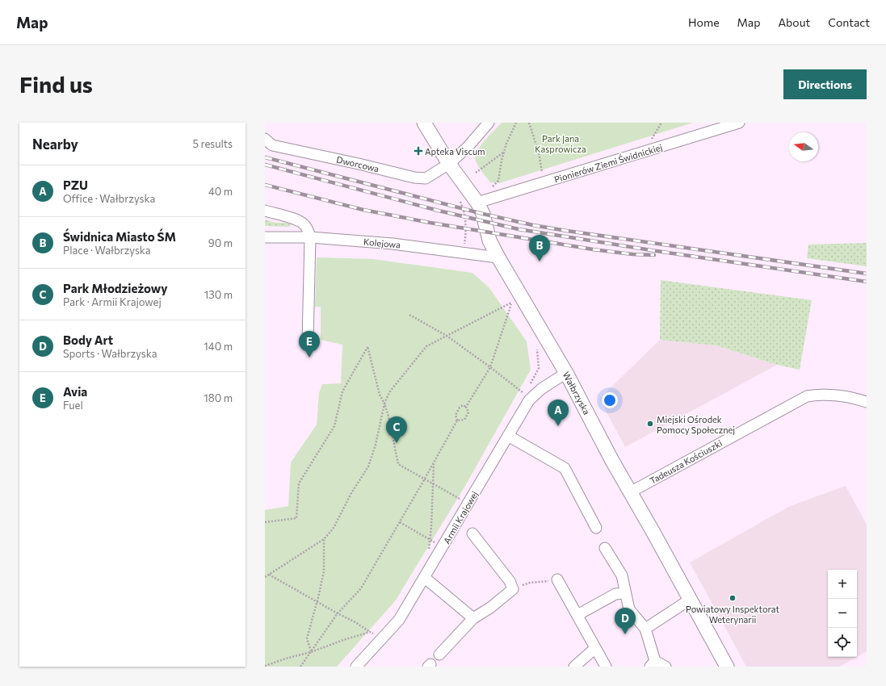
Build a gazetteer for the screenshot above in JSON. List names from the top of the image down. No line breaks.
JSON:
{"streets":{"main road":["Wałbrzyska"],"street":["Pionierów Ziemi Świdnickiej","Dworcowa","Kolejowa","Tadeusza Kościuszki","Armii Krajowej"]},"crossings":[["Pionierów Ziemi Świdnickiej","Wałbrzyska"],["Dworcowa","Wałbrzyska"],["Kolejowa","Wałbrzyska"],["Wałbrzyska","Tadeusza Kościuszki"],["Wałbrzyska","Armii Krajowej"]],"parks":["Park Jana Kasprowicza"],"places":{"health":["Apteka Viscum"],"other":["Miejski Ośrodek Pomocy Społecznej","Powiatowy Inspektorat Weterynarii"]},"north":"left","page":{"header":"Map","nav":["Home","Map","About","Contact"],"buttons":"Directions","title":"Find us","heading":["Nearby","5 results"],"list":[{"mark":"A","name":"PZU","note":"Office · Wałbrzyska","value":"40 m"},{"mark":"B","name":"Świdnica Miasto ŚM","note":"Place · Wałbrzyska","value":"90 m"},{"mark":"C","name":"Park Młodzieżowy","note":"Park · Armii Krajowej","value":"130 m"},{"mark":"D","name":"Body Art","note":"Sports · Wałbrzyska","value":"140 m"},{"mark":"E","name":"Avia","note":"Fuel","value":"180 m"}],"pins":["B","E","A","C","D"],"map_buttons":["+","−"]}}
